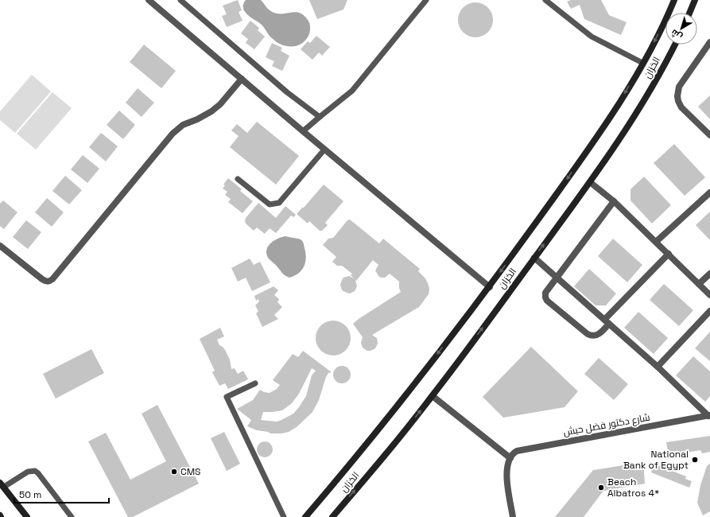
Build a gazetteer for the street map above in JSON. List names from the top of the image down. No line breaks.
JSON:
{"streets":{"main road":["الخزان"],"street":["شارع دكتور فضل حبش"]},"places":["National Bank of Egypt","CMS","Beach Albatros 4*"],"scale_bar":"50 m","north":"bottom left"}
